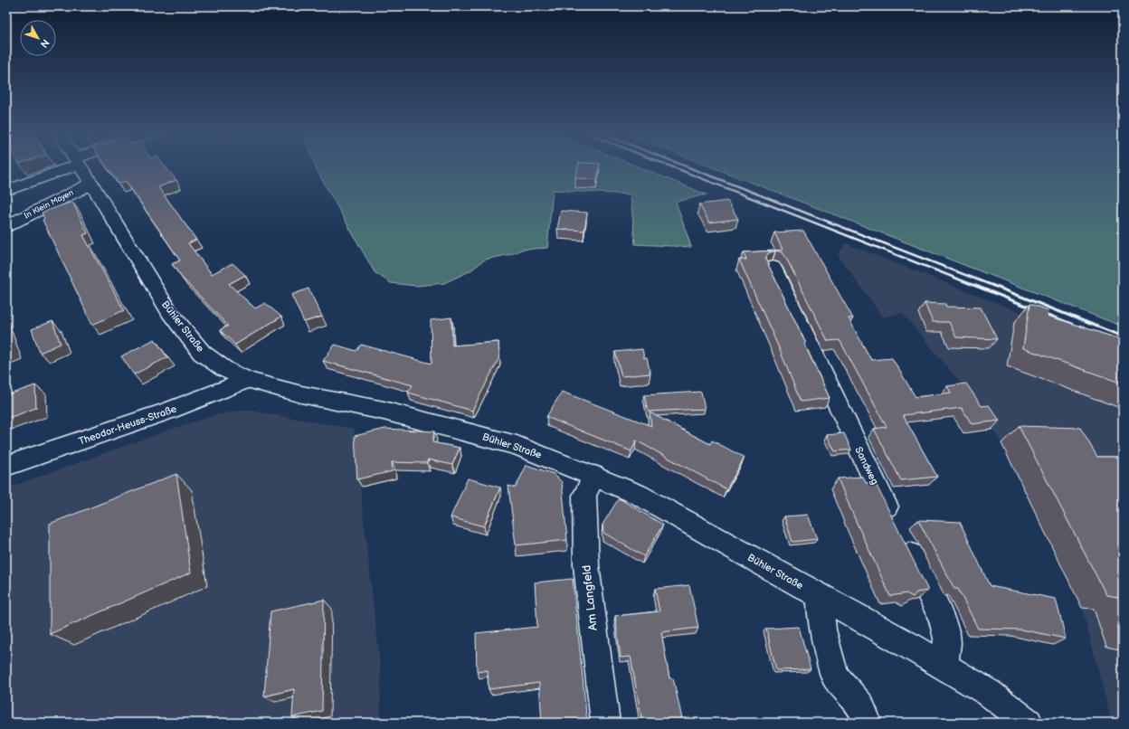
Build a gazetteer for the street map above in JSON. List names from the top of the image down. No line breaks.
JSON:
{"streets":{"main road":["In Klein Mayen","Bühler Straße","Theodor-Heuss-Straße","Sandweg","Am Langfeld"]},"crossings":[["In Klein Mayen","Bühler Straße"],["Bühler Straße","Theodor-Heuss-Straße"],["Bühler Straße","Sandweg"],["Bühler Straße","Am Langfeld"]],"north":"bottom right"}
